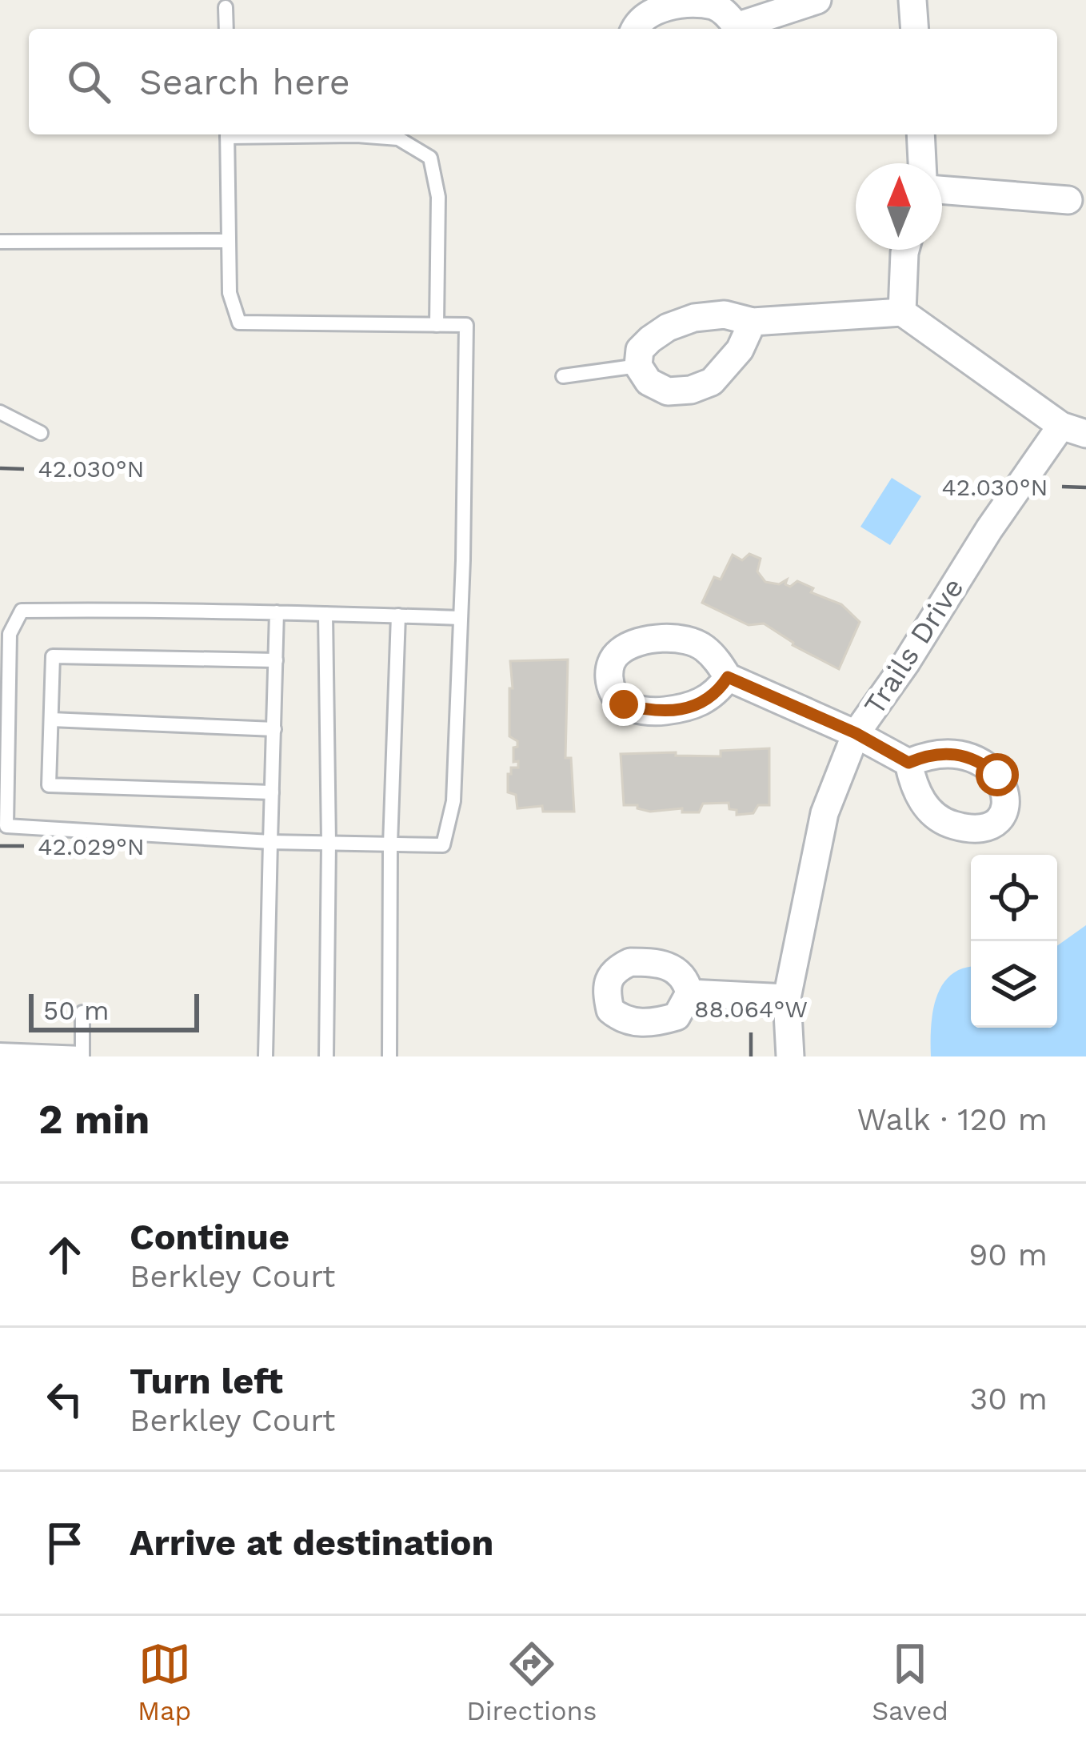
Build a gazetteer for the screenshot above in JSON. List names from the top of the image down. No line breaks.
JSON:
{"streets":{"street":["Trails Drive"]},"scale_bar":"50 m","north":"top","page":{"search":"Search here","scale":"50 m","heading":["2 min","Walk · 120 m"],"list":[["Continue","Berkley Court","90 m"],["Turn left","Berkley Court","30 m"],"Arrive at destination"],"nav":["Map","Directions","Saved"]},"coordinates":["42.030°N","42.029°N","88.064°W"]}
